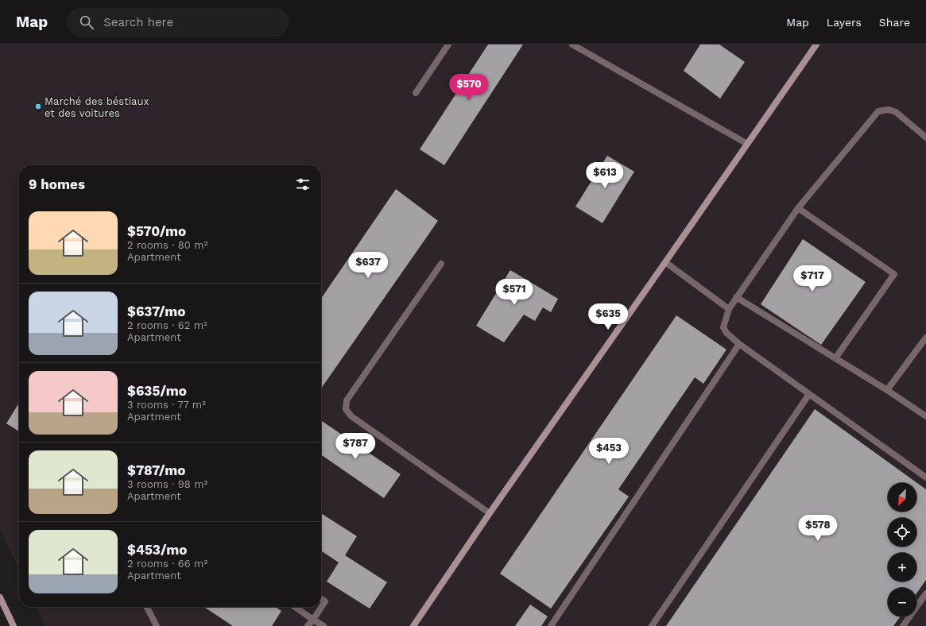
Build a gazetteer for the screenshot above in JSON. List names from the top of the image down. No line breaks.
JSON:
{"places":["Marché des béstiaux et des voitures"],"north":"bottom left","page":{"header":"Map","search":"Search here","nav":["Map","Layers","Share"],"price":["$570","$613","$637","$717","$571","$635","$787","$453","$578"],"heading":"9 homes","list":[{"name":"$570/mo","note":"2 rooms · 80 m² · Apartment"},{"name":"$637/mo","note":"2 rooms · 62 m² · Apartment"},{"name":"$635/mo","note":"3 rooms · 77 m² · Apartment"},{"name":"$787/mo","note":"3 rooms · 98 m² · Apartment"},{"name":"$453/mo","note":"2 rooms · 66 m² · Apartment"}],"map_buttons":["+","−"]}}
